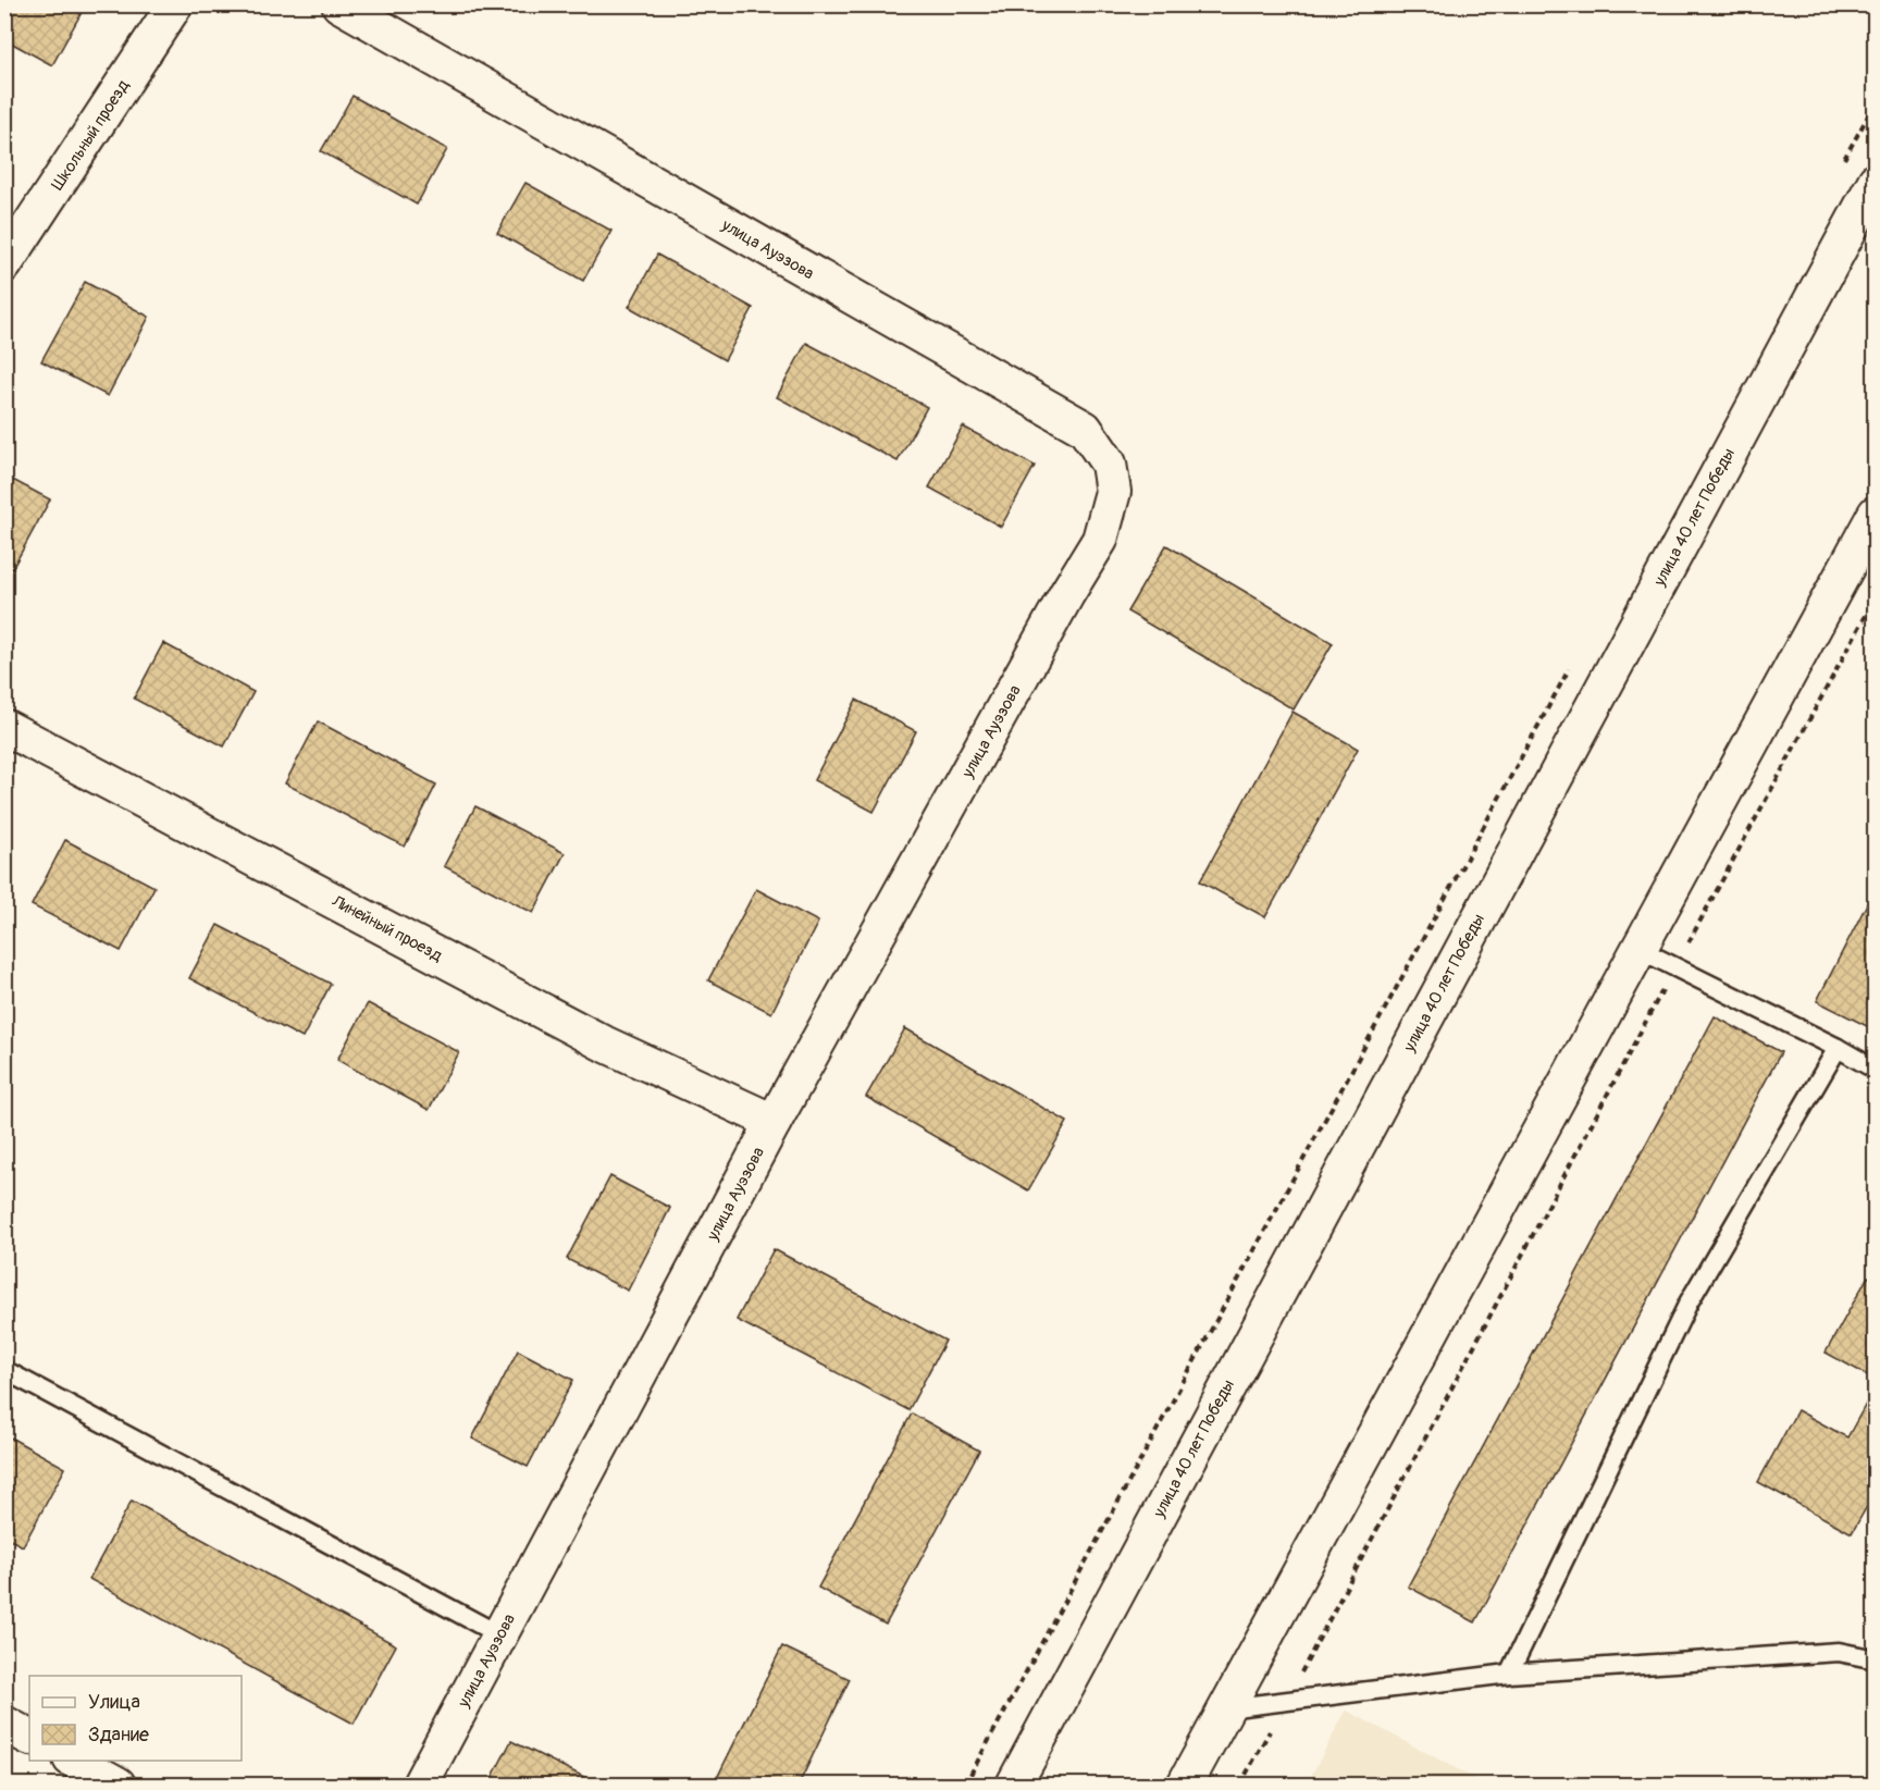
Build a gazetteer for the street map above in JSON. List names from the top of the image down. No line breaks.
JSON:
{"streets":{"street":["Школьный проезд","улица Ауэзова","улица 40 лет Победы","Линейный проезд"]},"crossings":[["улица Ауэзова","Линейный проезд"]],"legend":["Улица","Здание"]}
